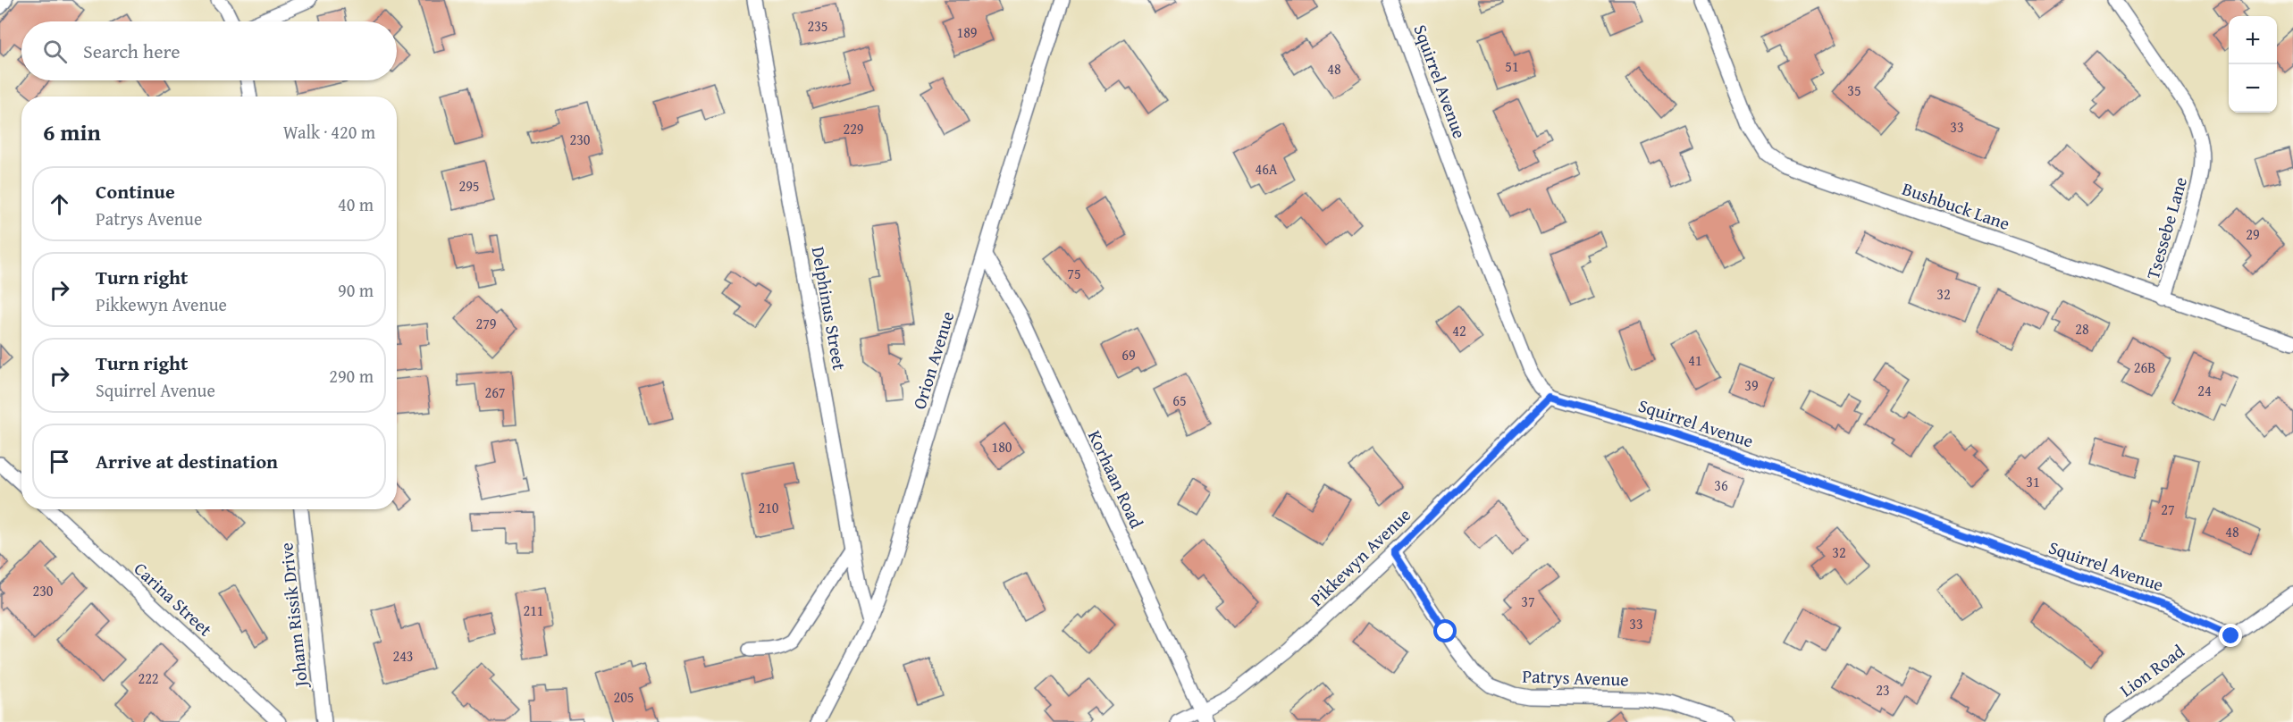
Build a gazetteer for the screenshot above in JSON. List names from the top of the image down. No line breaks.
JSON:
{"streets":{"street":["Squirrel Avenue","Bushbuck Lane","Tsessebe Lane","Delphinus Street","Orion Avenue","Korhaan Road","Pikkewyn Avenue","Carina Street","Johann Rissik Drive","Lion Road","Patrys Avenue"]},"crossings":[["Squirrel Avenue","Pikkewyn Avenue"],["Squirrel Avenue","Lion Road"],["Bushbuck Lane","Tsessebe Lane"],["Delphinus Street","Orion Avenue"],["Orion Avenue","Korhaan Road"],["Korhaan Road","Pikkewyn Avenue"],["Pikkewyn Avenue","Patrys Avenue"]],"house_numbers":["235","189","51","48","35","33","229","230","46A","295","29","75","32","279","28","42","69","41","26B","39","24","267","65","180","31","36","210","27","48","32","230","37","211","33","243","222","23","205"],"page":{"map_buttons":["+","−"],"search":"Search here","heading":["6 min","Walk · 420 m"],"list":[["Continue","Patrys Avenue","40 m"],["Turn right","Pikkewyn Avenue","90 m"],["Turn right","Squirrel Avenue","290 m"],"Arrive at destination"]}}
